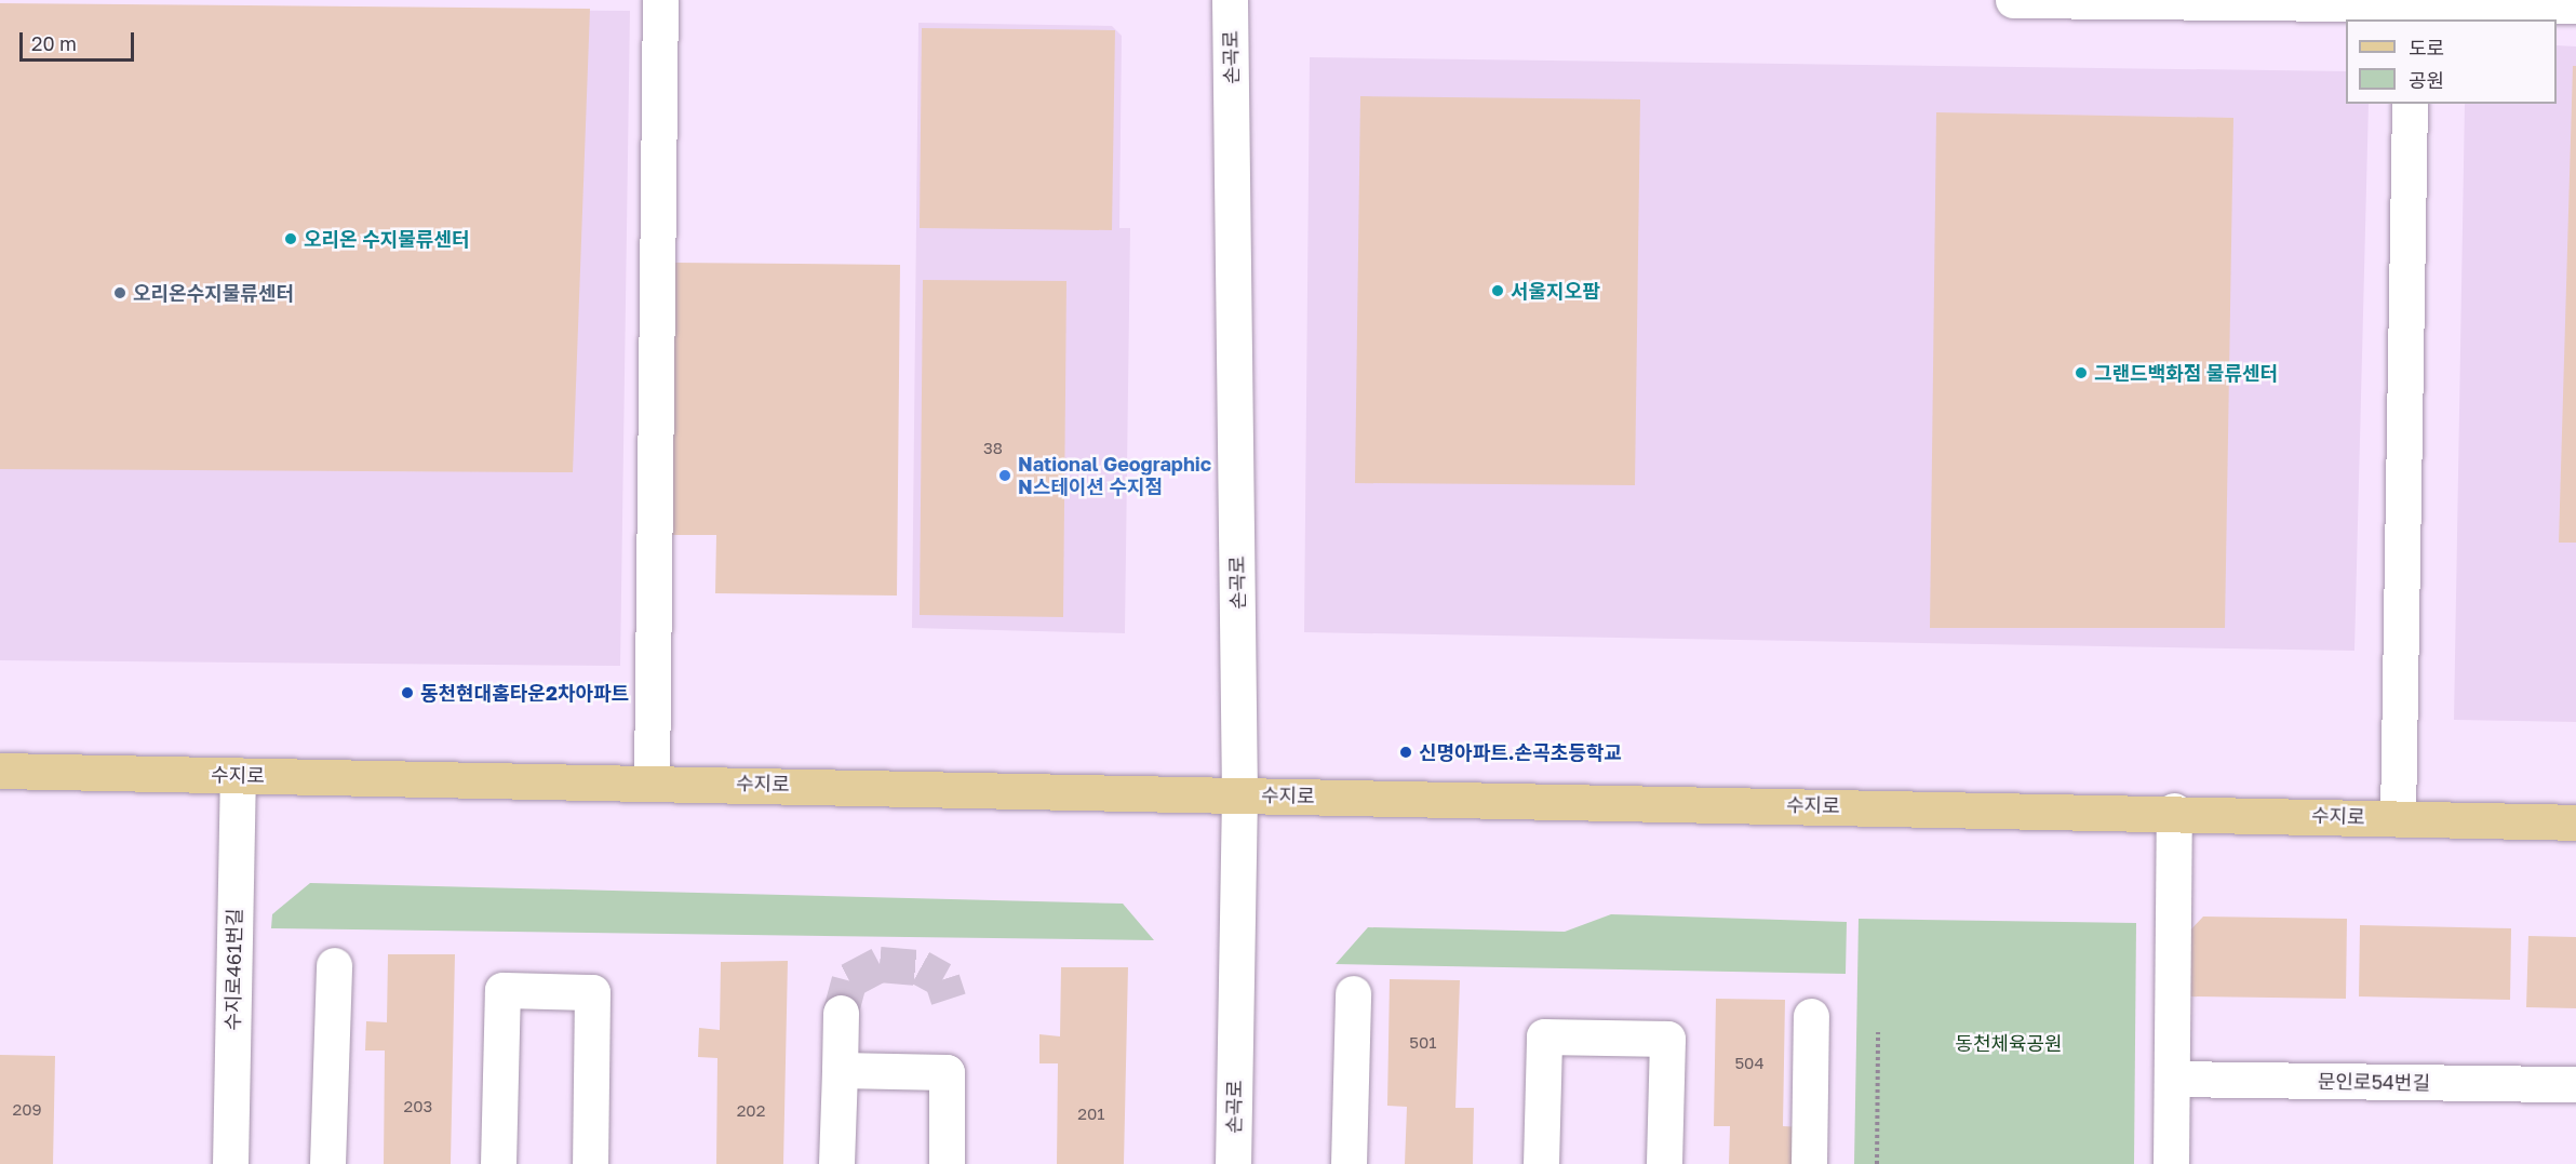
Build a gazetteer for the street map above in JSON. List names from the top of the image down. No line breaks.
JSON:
{"streets":{"main road":["수지로"],"street":["손곡로","수지로461번길","문인로54번길"]},"crossings":[["손곡로","수지로"],["수지로","수지로461번길"]],"parks":["동천체육공원"],"places":["오리온 수지물류센터","서울지오팜","오리온수지물류센터","그랜드백화점 물류센터","National Geographic N스테이션 수지점","동천현대홈타운2차아파트","신명아파트.손곡초등학교"],"house_numbers":["38","501","504","203","209","202","201"],"legend":["도로","공원"],"scale_bar":"20 m"}
